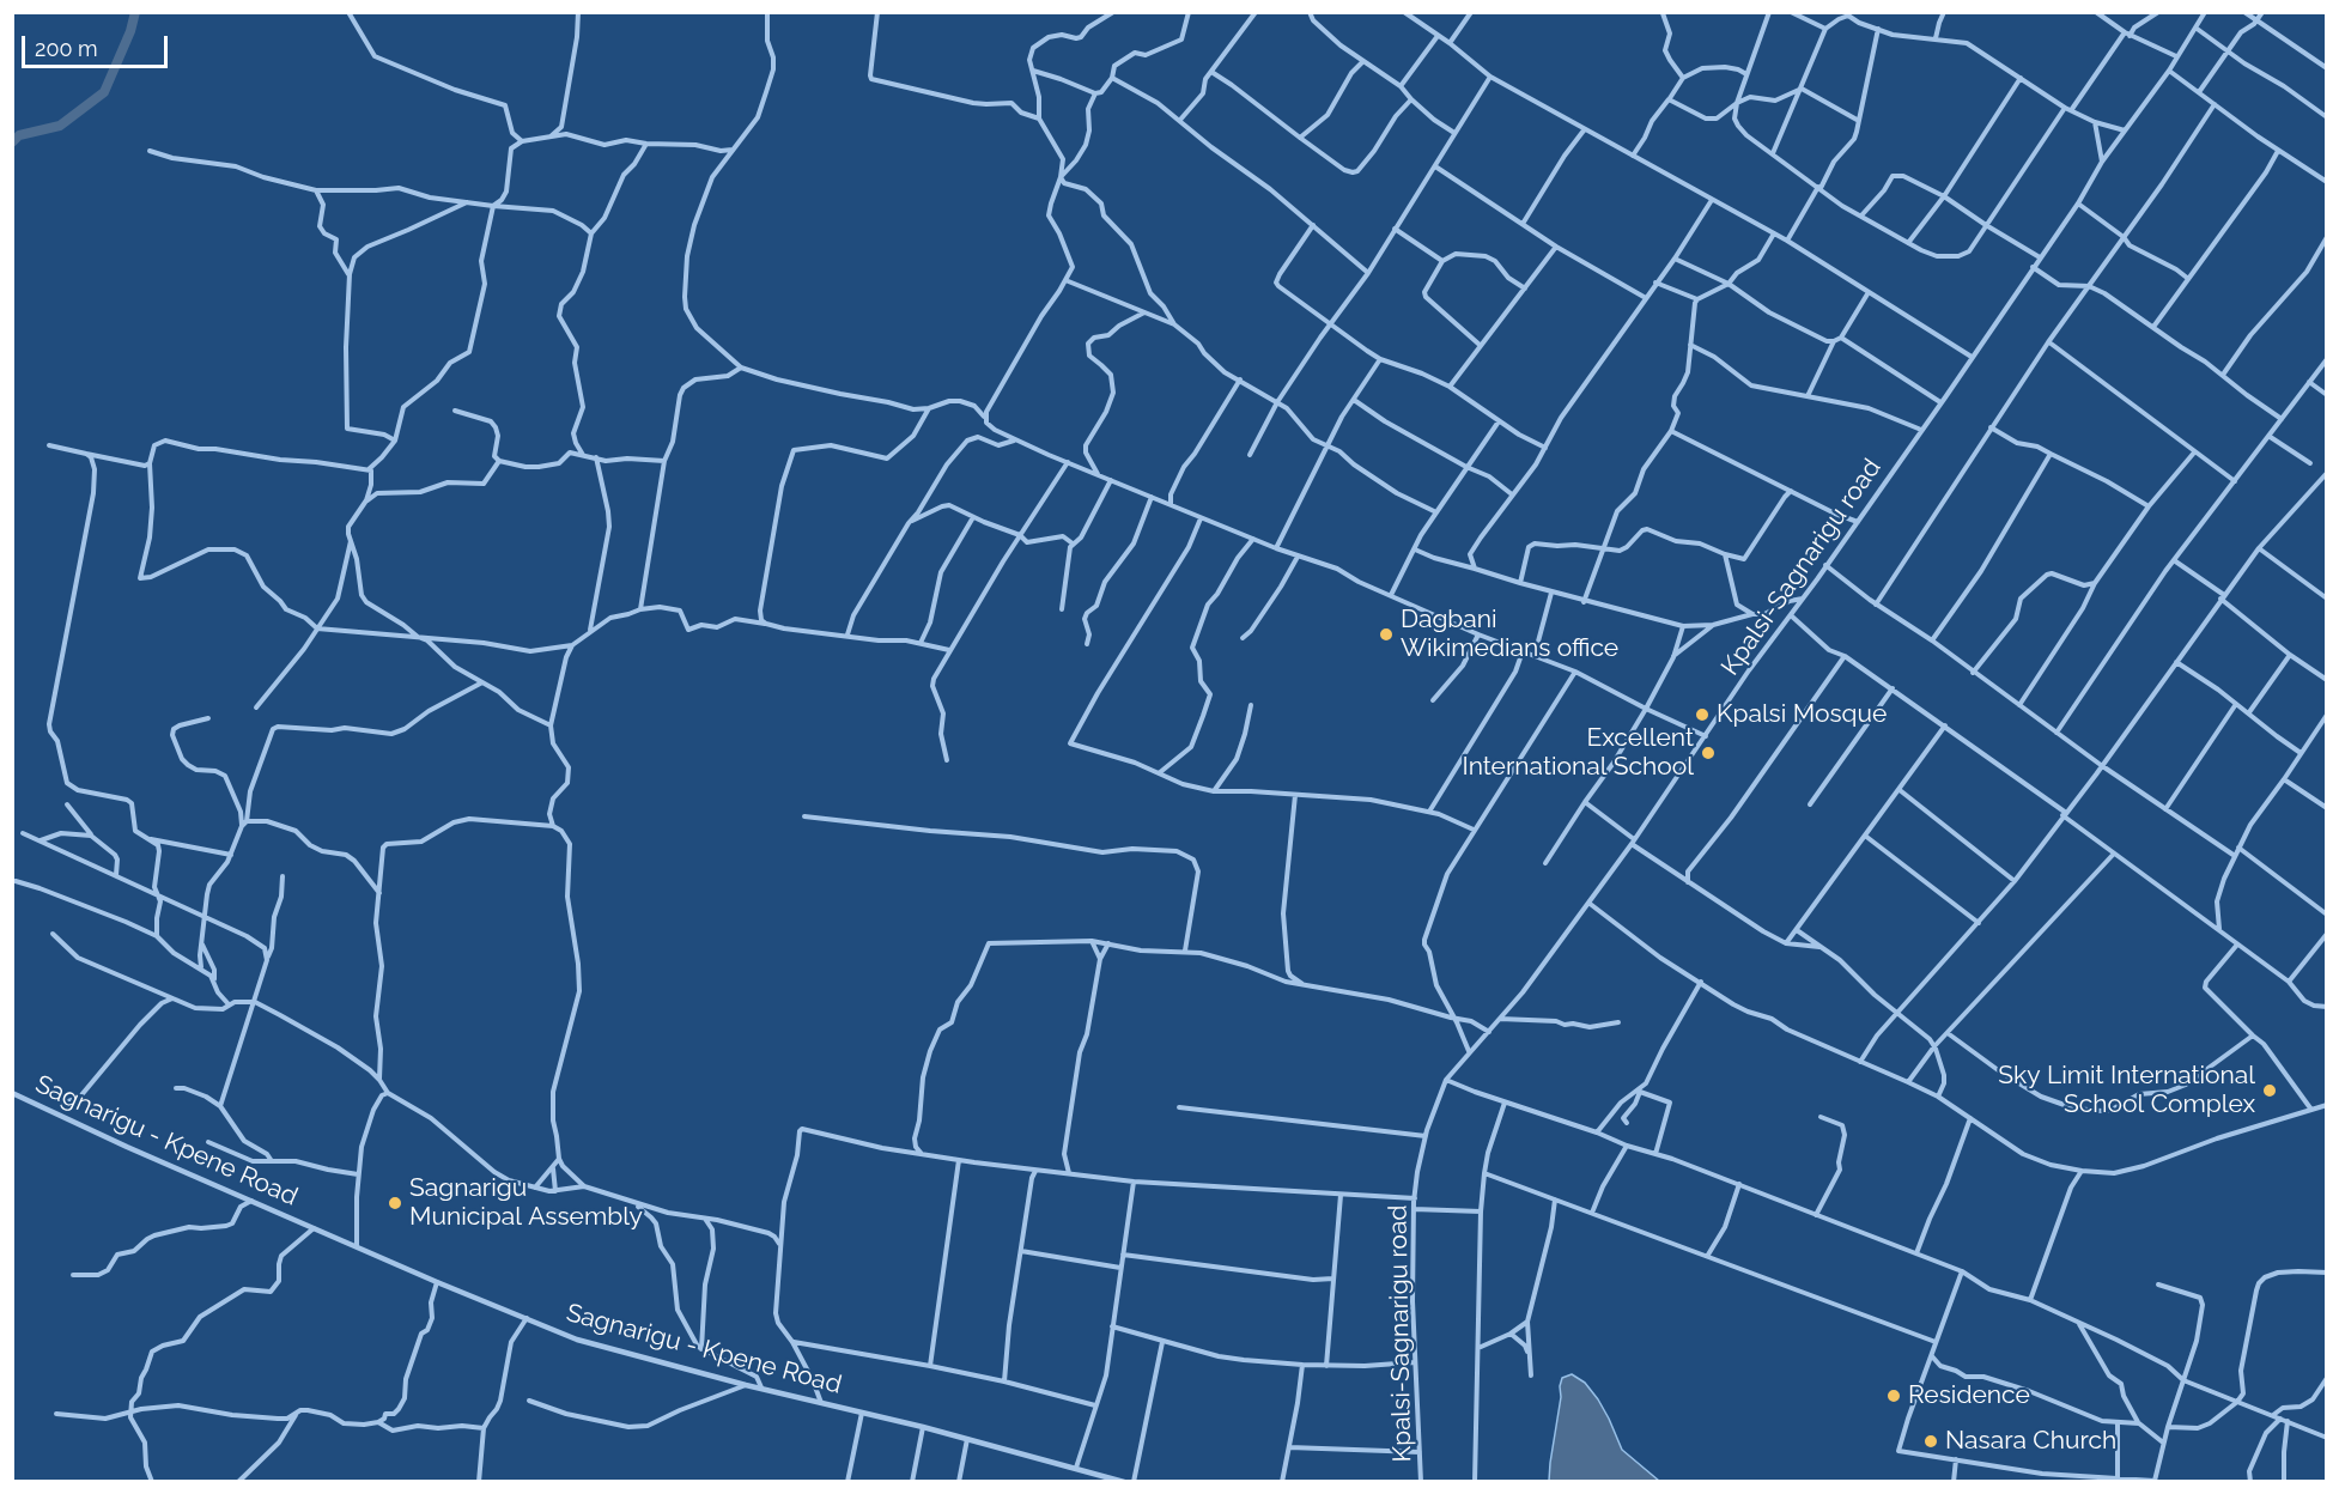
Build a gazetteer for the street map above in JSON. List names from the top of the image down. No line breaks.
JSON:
{"streets":{"street":["Kpalsi-Sagnarigu road","Sagnarigu - Kpene Road"]},"places":["Dagbani Wikimedians office","Kpalsi Mosque","Excellent International School","Sky Limit International School Complex","Sagnarigu Municipal Assembly","Residence","Nasara Church"],"scale_bar":"200 m"}
